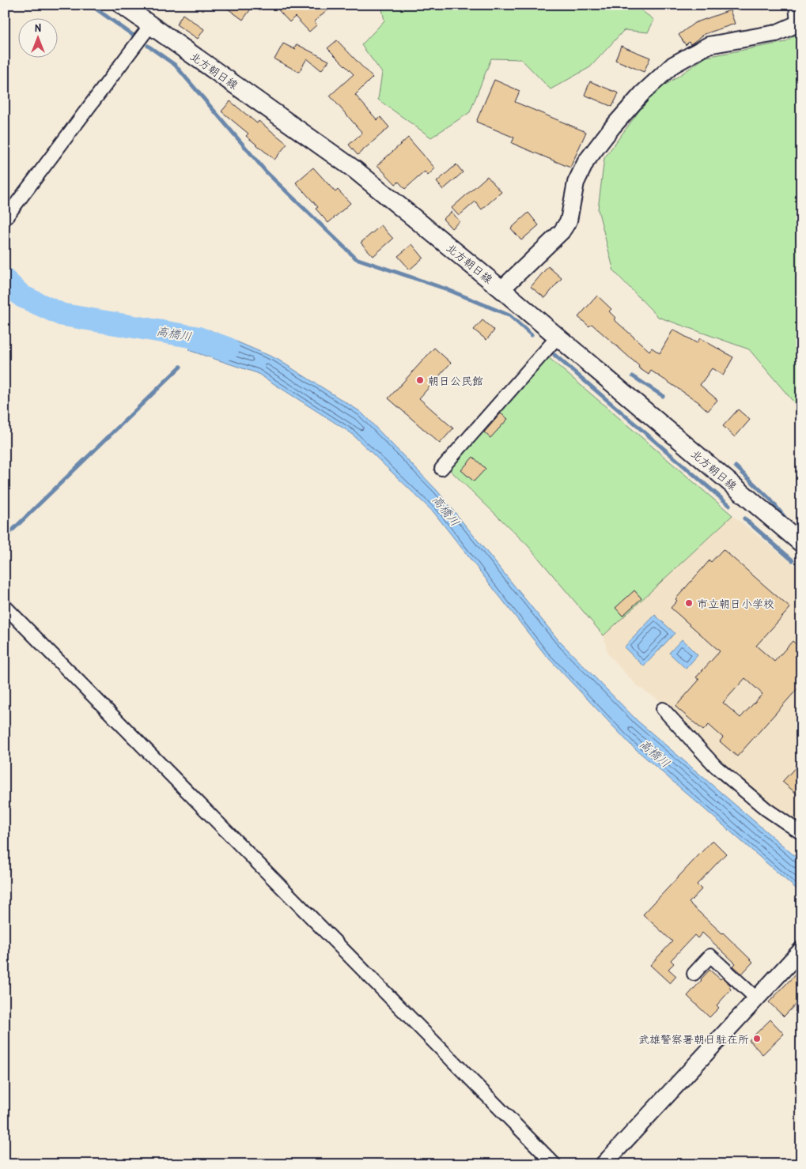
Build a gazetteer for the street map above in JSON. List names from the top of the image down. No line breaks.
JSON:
{"streets":{"main road":["北方朝日線"]},"water":["高橋川"],"places":["朝日公民館","市立朝日小学校","武雄警察署朝日駐在所"],"north":"top"}
